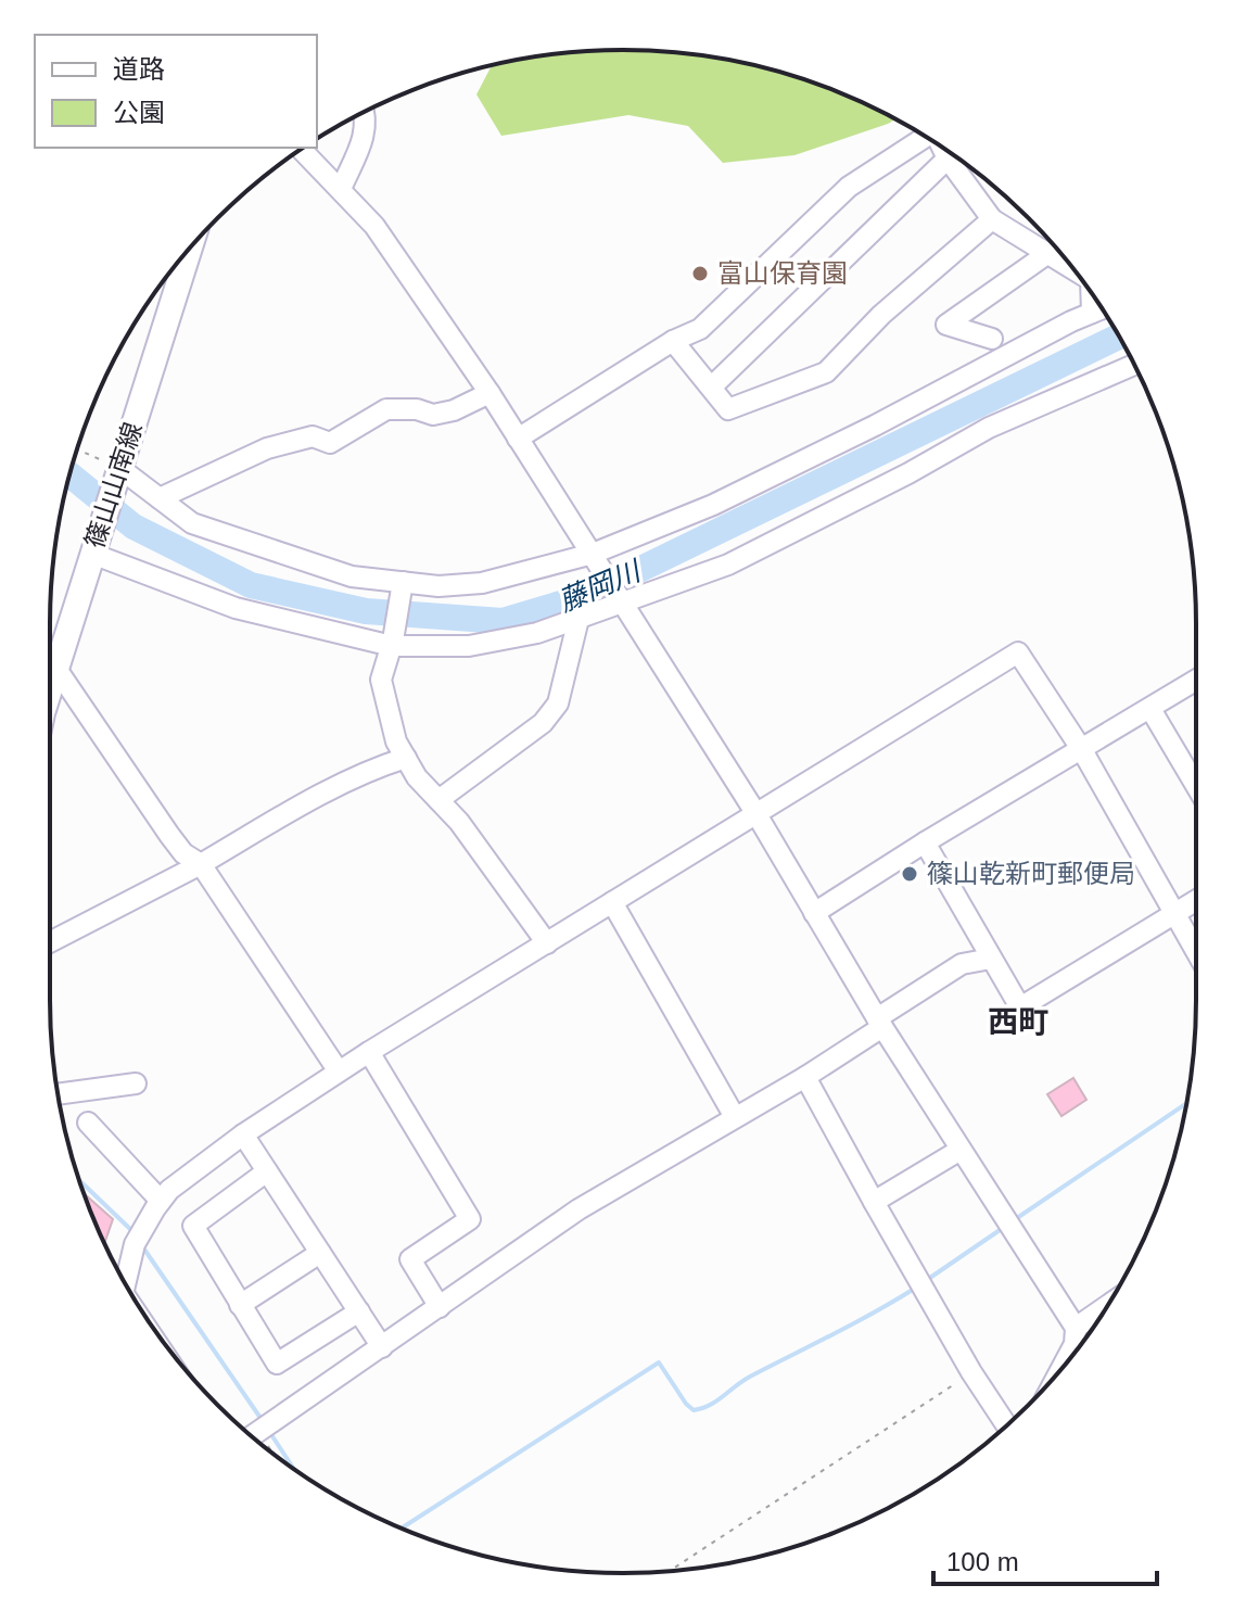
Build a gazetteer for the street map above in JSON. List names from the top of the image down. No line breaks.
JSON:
{"streets":{"main road":["篠山山南線"]},"districts":["西町"],"water":["藤岡川"],"places":["富山保育園","篠山乾新町郵便局"],"legend":["道路","公園"],"scale_bar":"100 m"}
